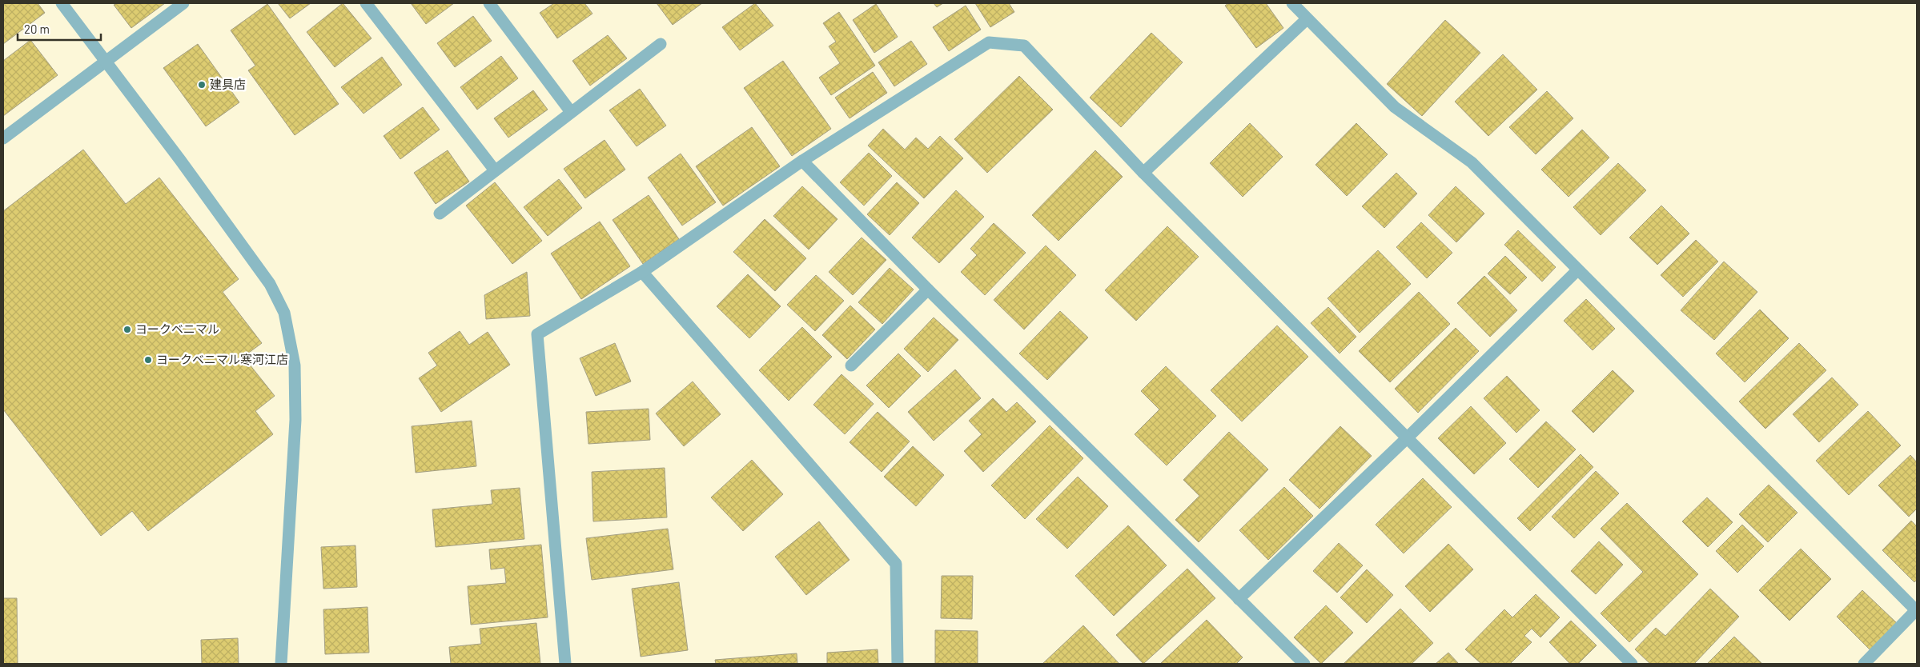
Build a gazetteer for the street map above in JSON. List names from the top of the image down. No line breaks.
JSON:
{"places":["建具店","ヨークベニマル","ヨークベニマル寒河江店"],"scale_bar":"20 m"}
